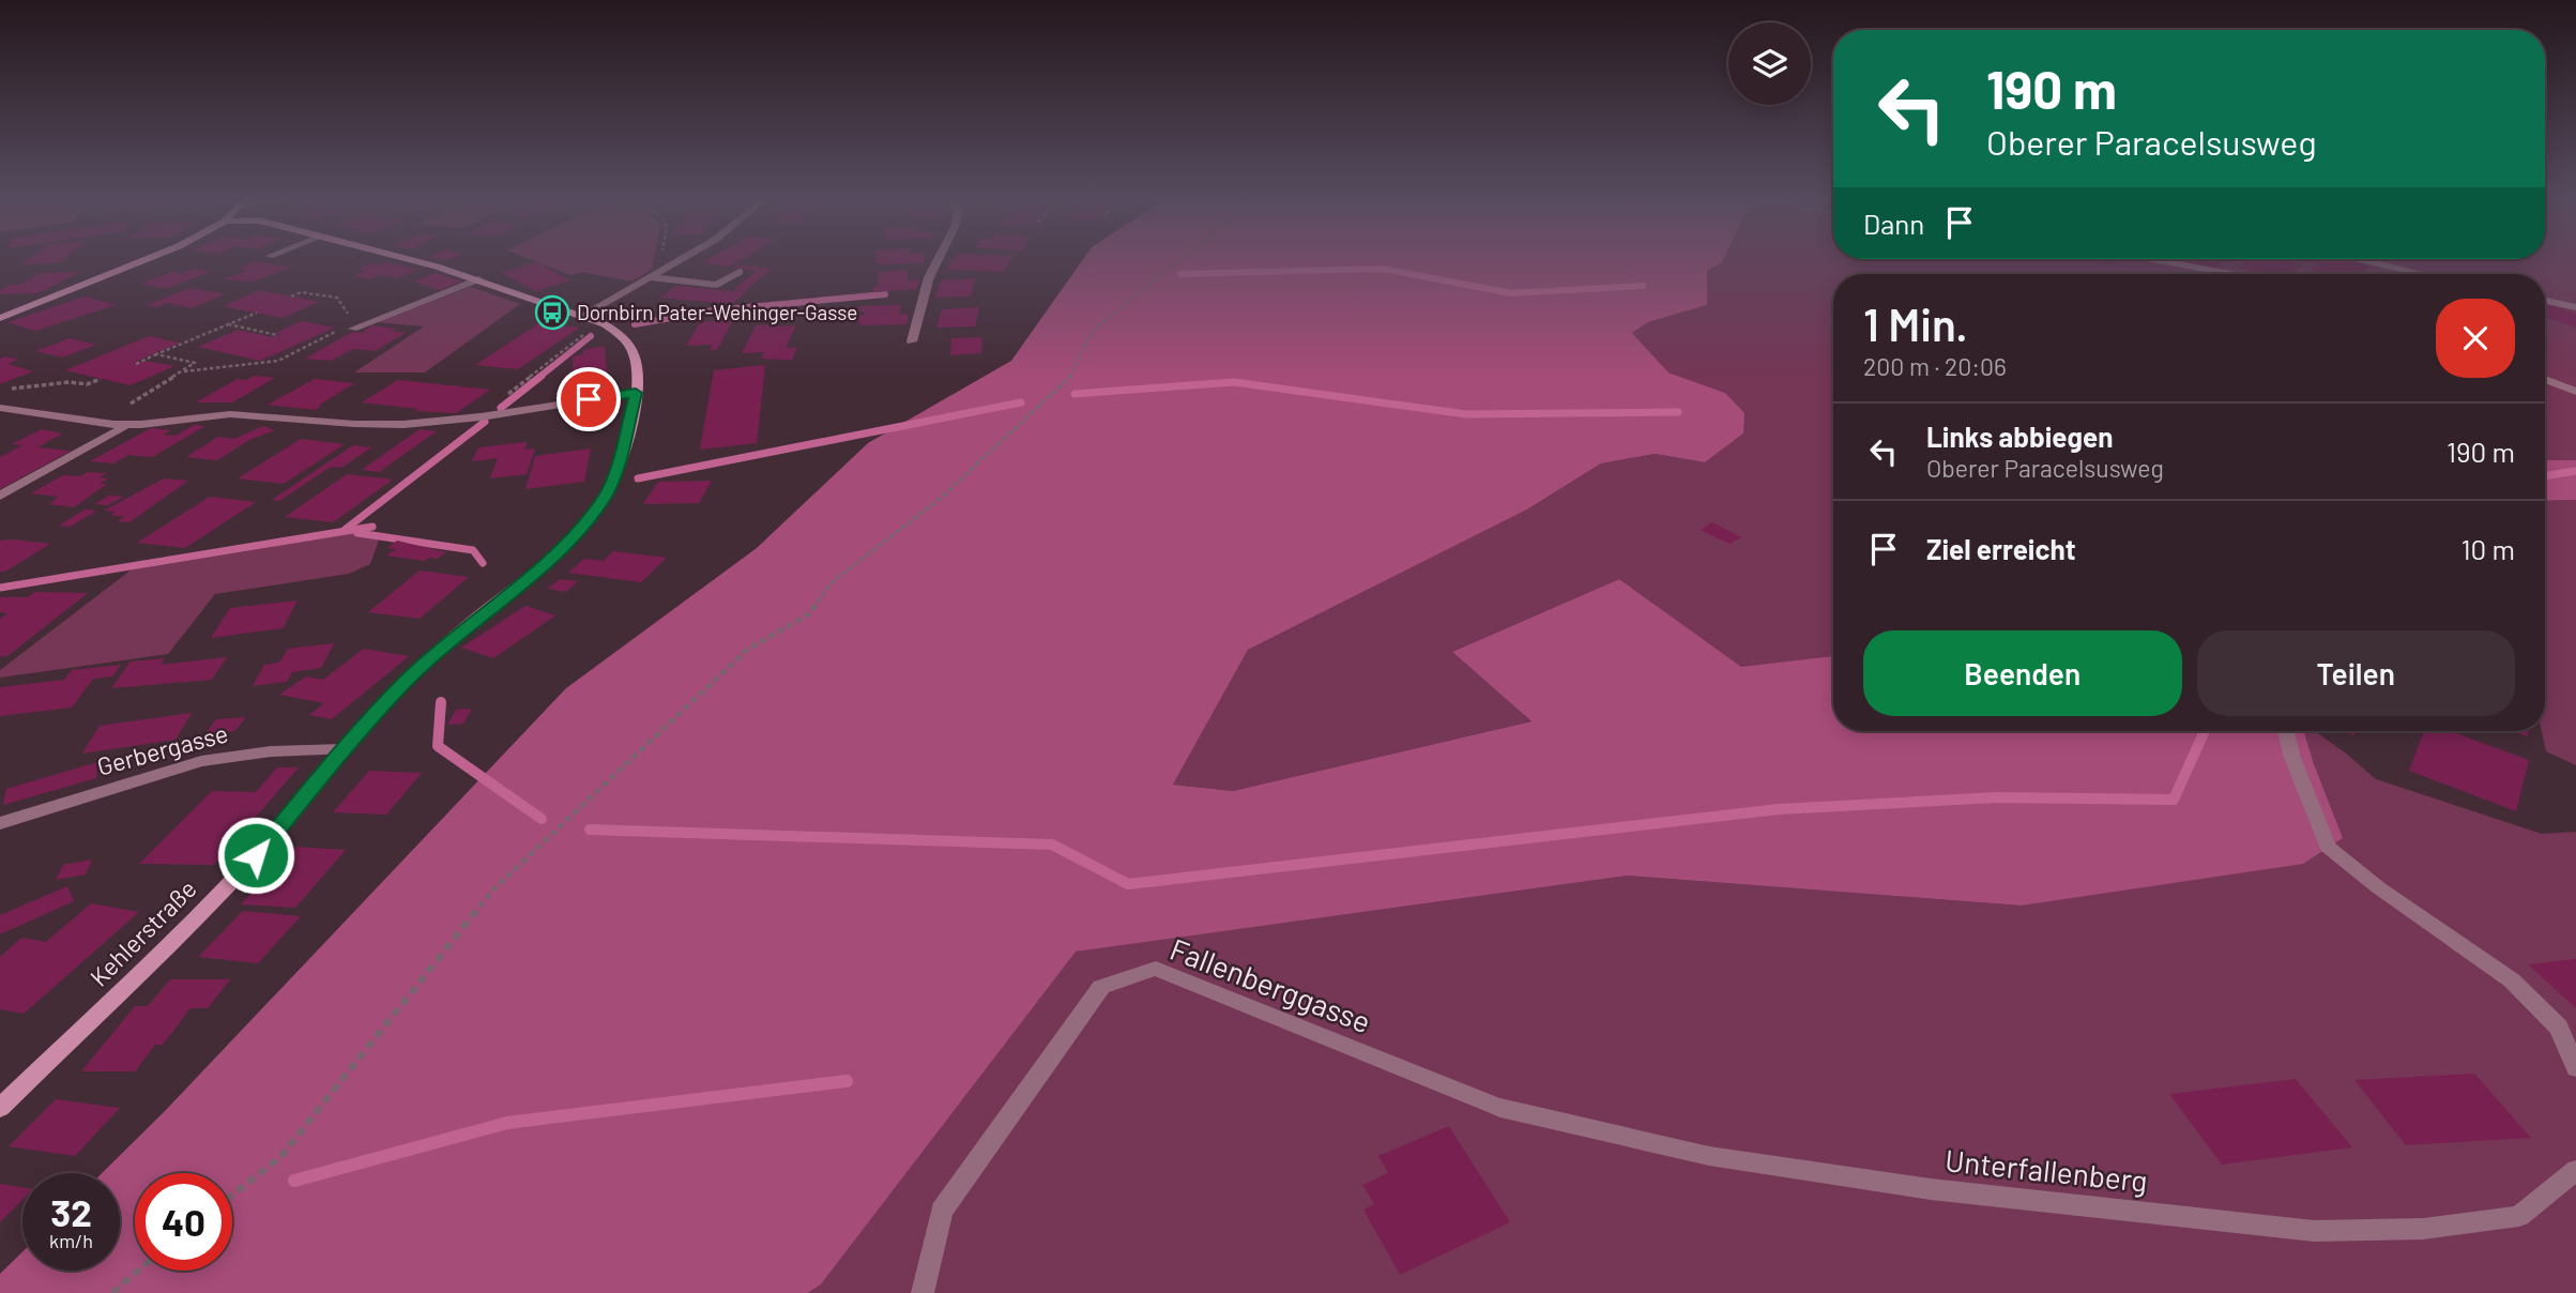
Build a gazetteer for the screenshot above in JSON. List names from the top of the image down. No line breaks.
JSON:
{"streets":{"street":["Gerbergasse","Kehlerstraße","Fallenberggasse","Unterfallenberg"]},"crossings":[["Gerbergasse","Kehlerstraße"],["Fallenberggasse","Unterfallenberg"]],"places":{"bus stop":["Dornbirn Pater-Wehinger-Gasse"]},"page":{"turn":["190 m","Oberer Paracelsusweg"],"then":"Dann","heading":["1 Min.","200 m · 20:06"],"list":[{"name":"Links abbiegen","note":"Oberer Paracelsusweg","value":"190 m"},{"name":"Ziel erreicht","value":"10 m"}],"buttons":["Beenden","Teilen"],"speed":"32 km/h","limit":"40"}}
